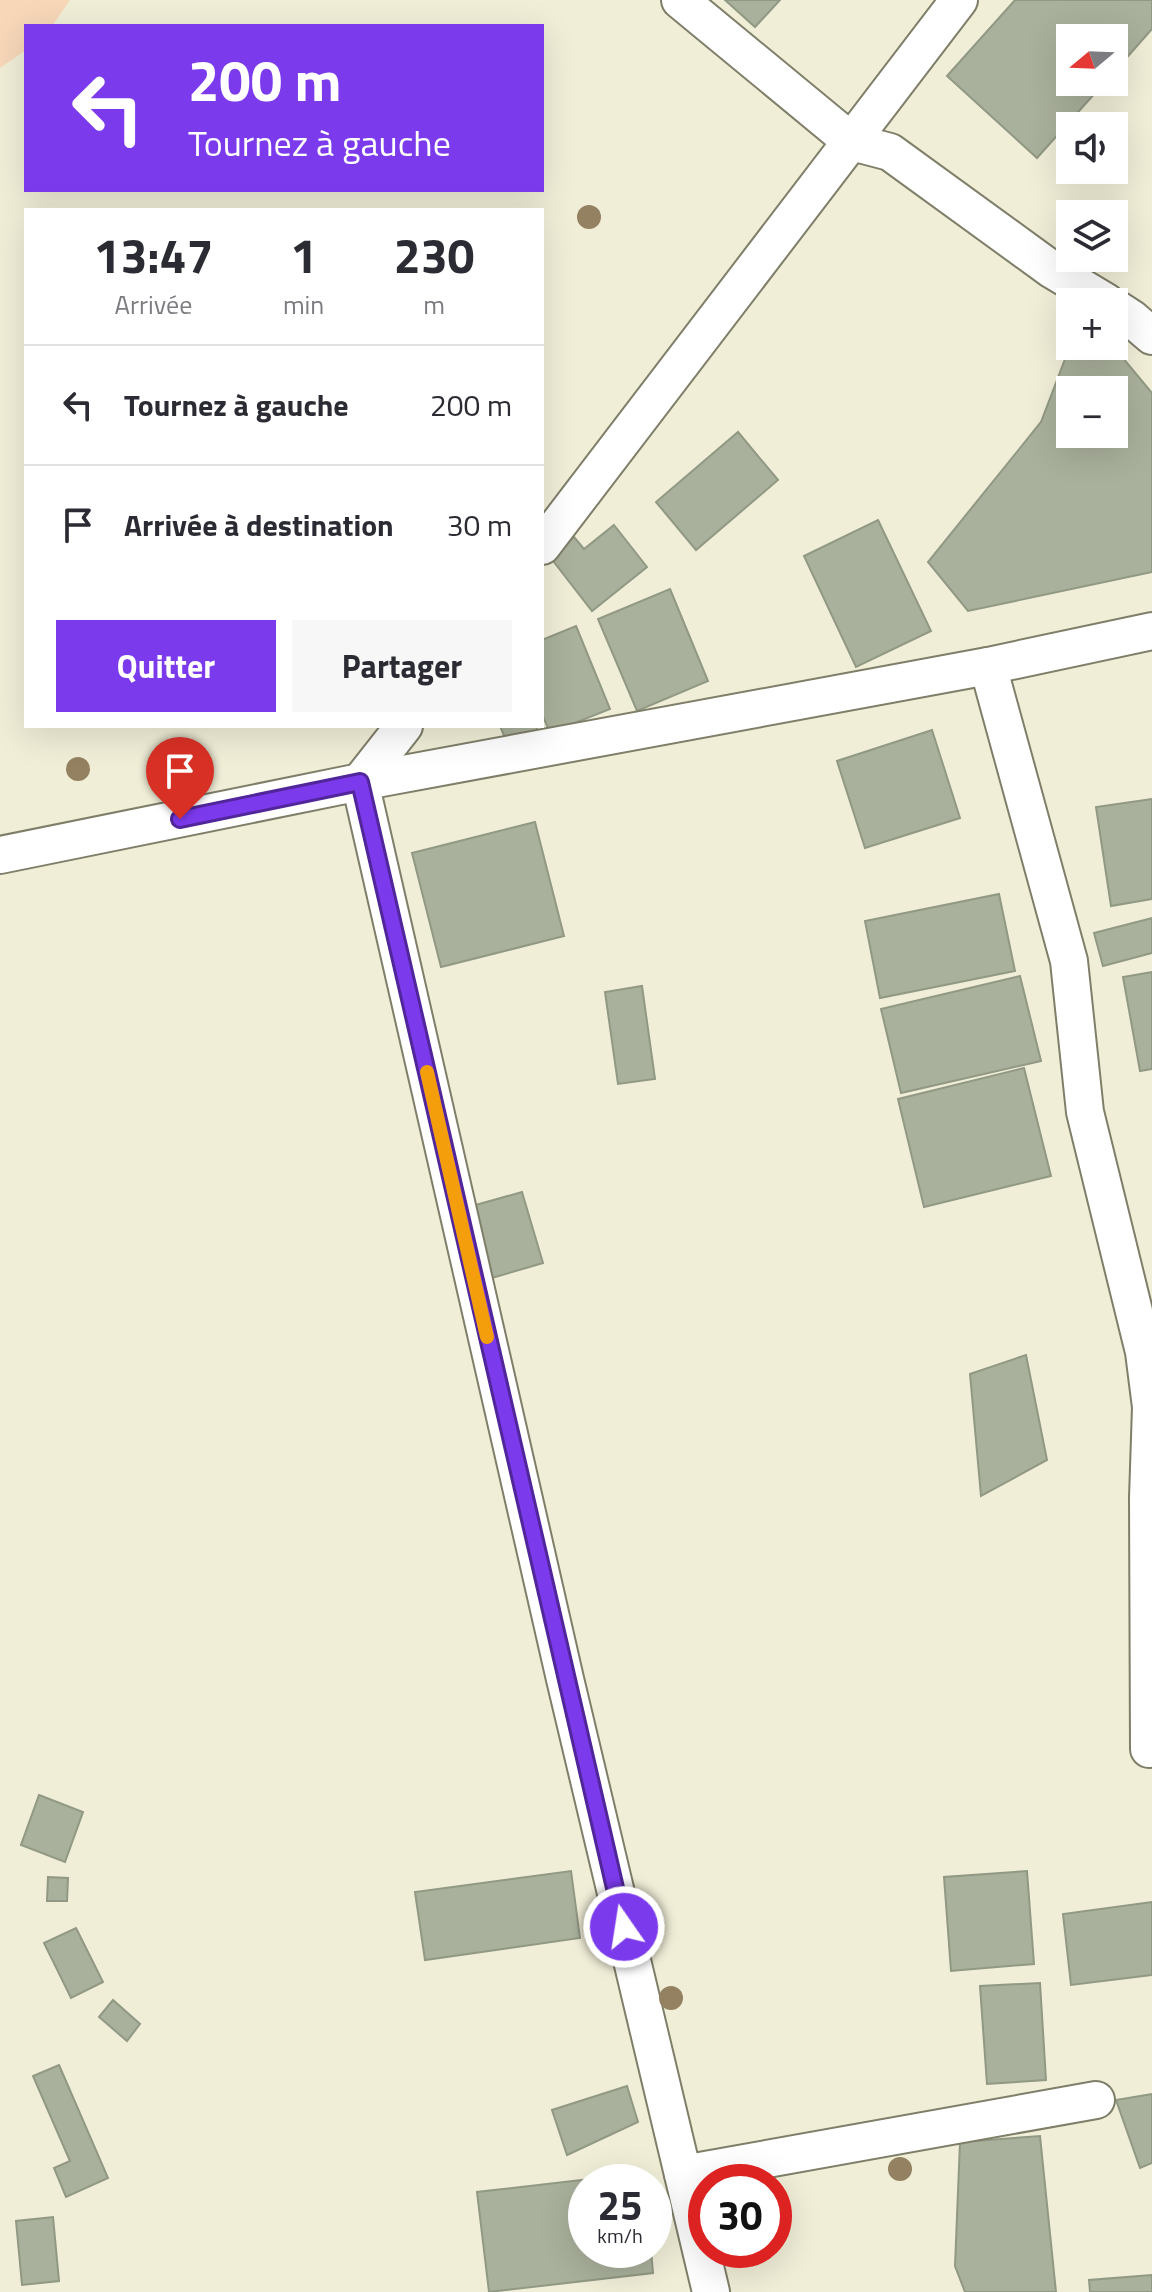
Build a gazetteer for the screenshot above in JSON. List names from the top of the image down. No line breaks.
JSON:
{"north":"left","page":{"map_buttons":["+","−"],"turn":["200 m","Tournez à gauche"],"eta":["13:47","Arrivée","1","min","230","m"],"list":[{"name":"Tournez à gauche","value":"200 m"},{"name":"Arrivée à destination","value":"30 m"}],"buttons":["Quitter","Partager"],"speed":"25 km/h","limit":"30"}}
